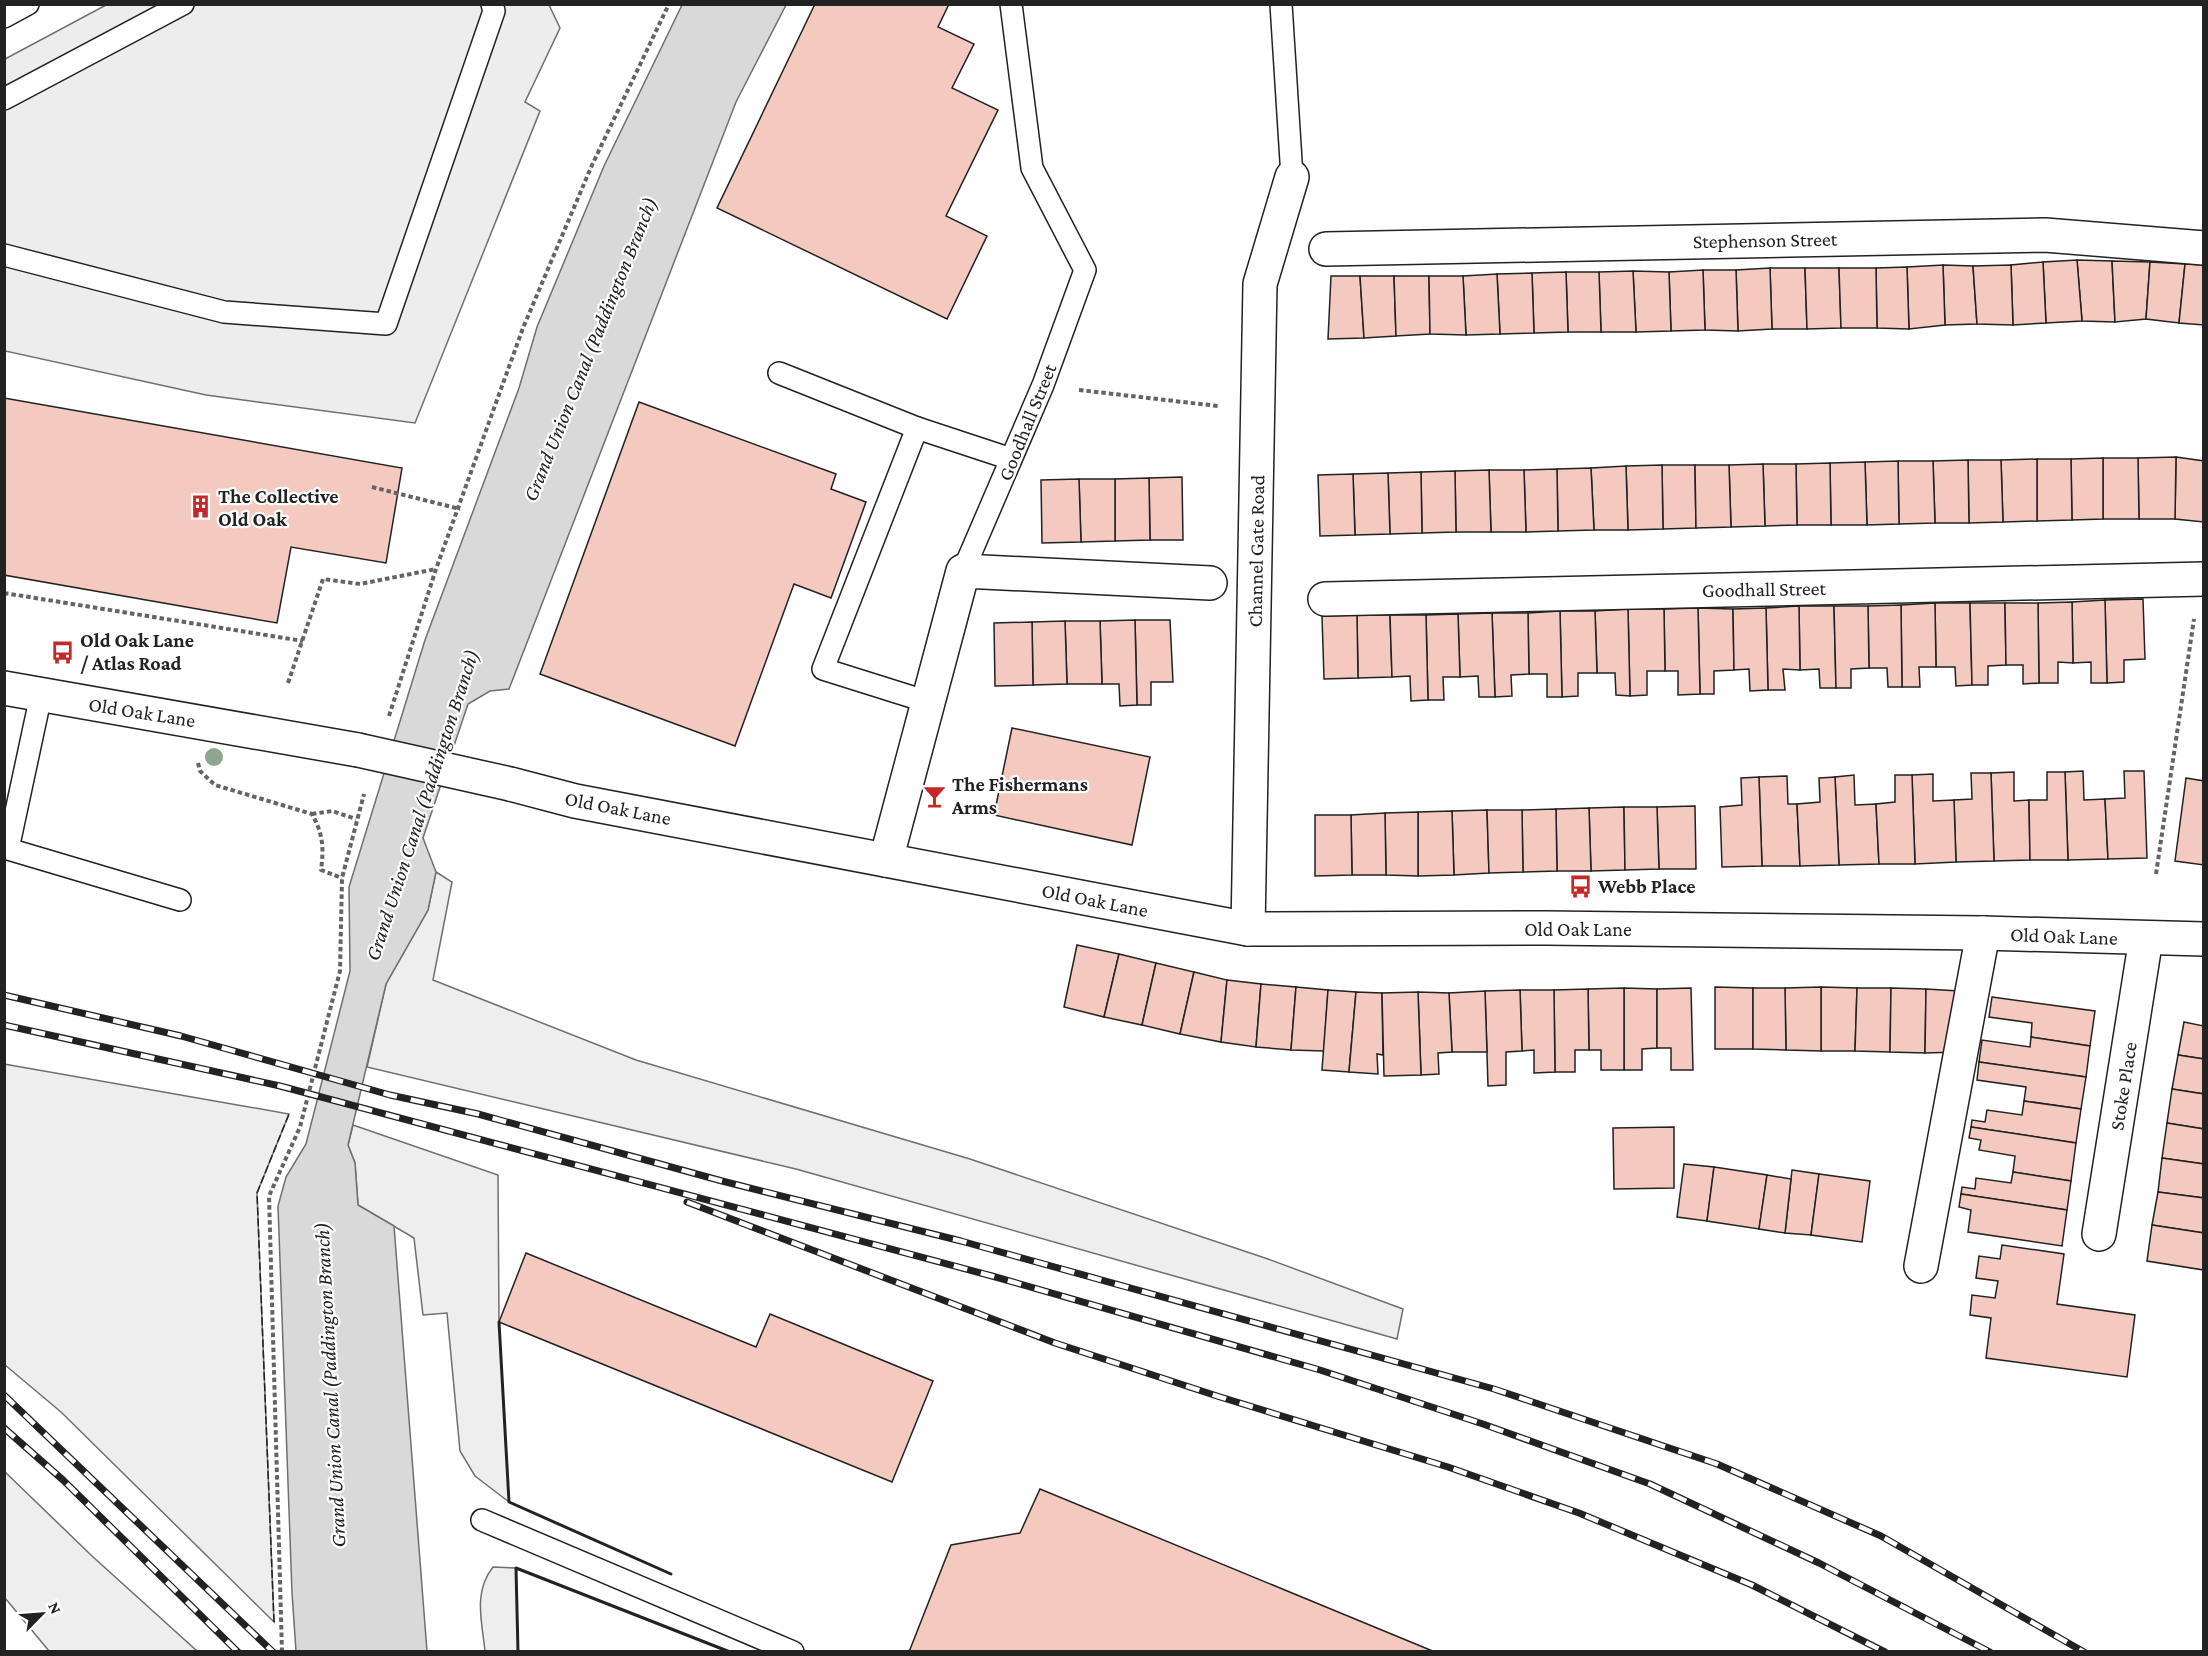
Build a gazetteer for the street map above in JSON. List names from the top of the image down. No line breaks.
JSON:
{"streets":{"street":["Stephenson Street","Goodhall Street","Channel Gate Road","Old Oak Lane","Stoke Place"]},"crossings":[["Goodhall Street","Old Oak Lane"],["Channel Gate Road","Old Oak Lane"],["Old Oak Lane","Stoke Place"]],"water":["Grand Union Canal (Paddington Branch)"],"places":{"building":["The Collective Old Oak"],"bus stop":["Old Oak Lane / Atlas Road","Webb Place"],"bar":["The Fishermans Arms"]},"north":"top right"}
